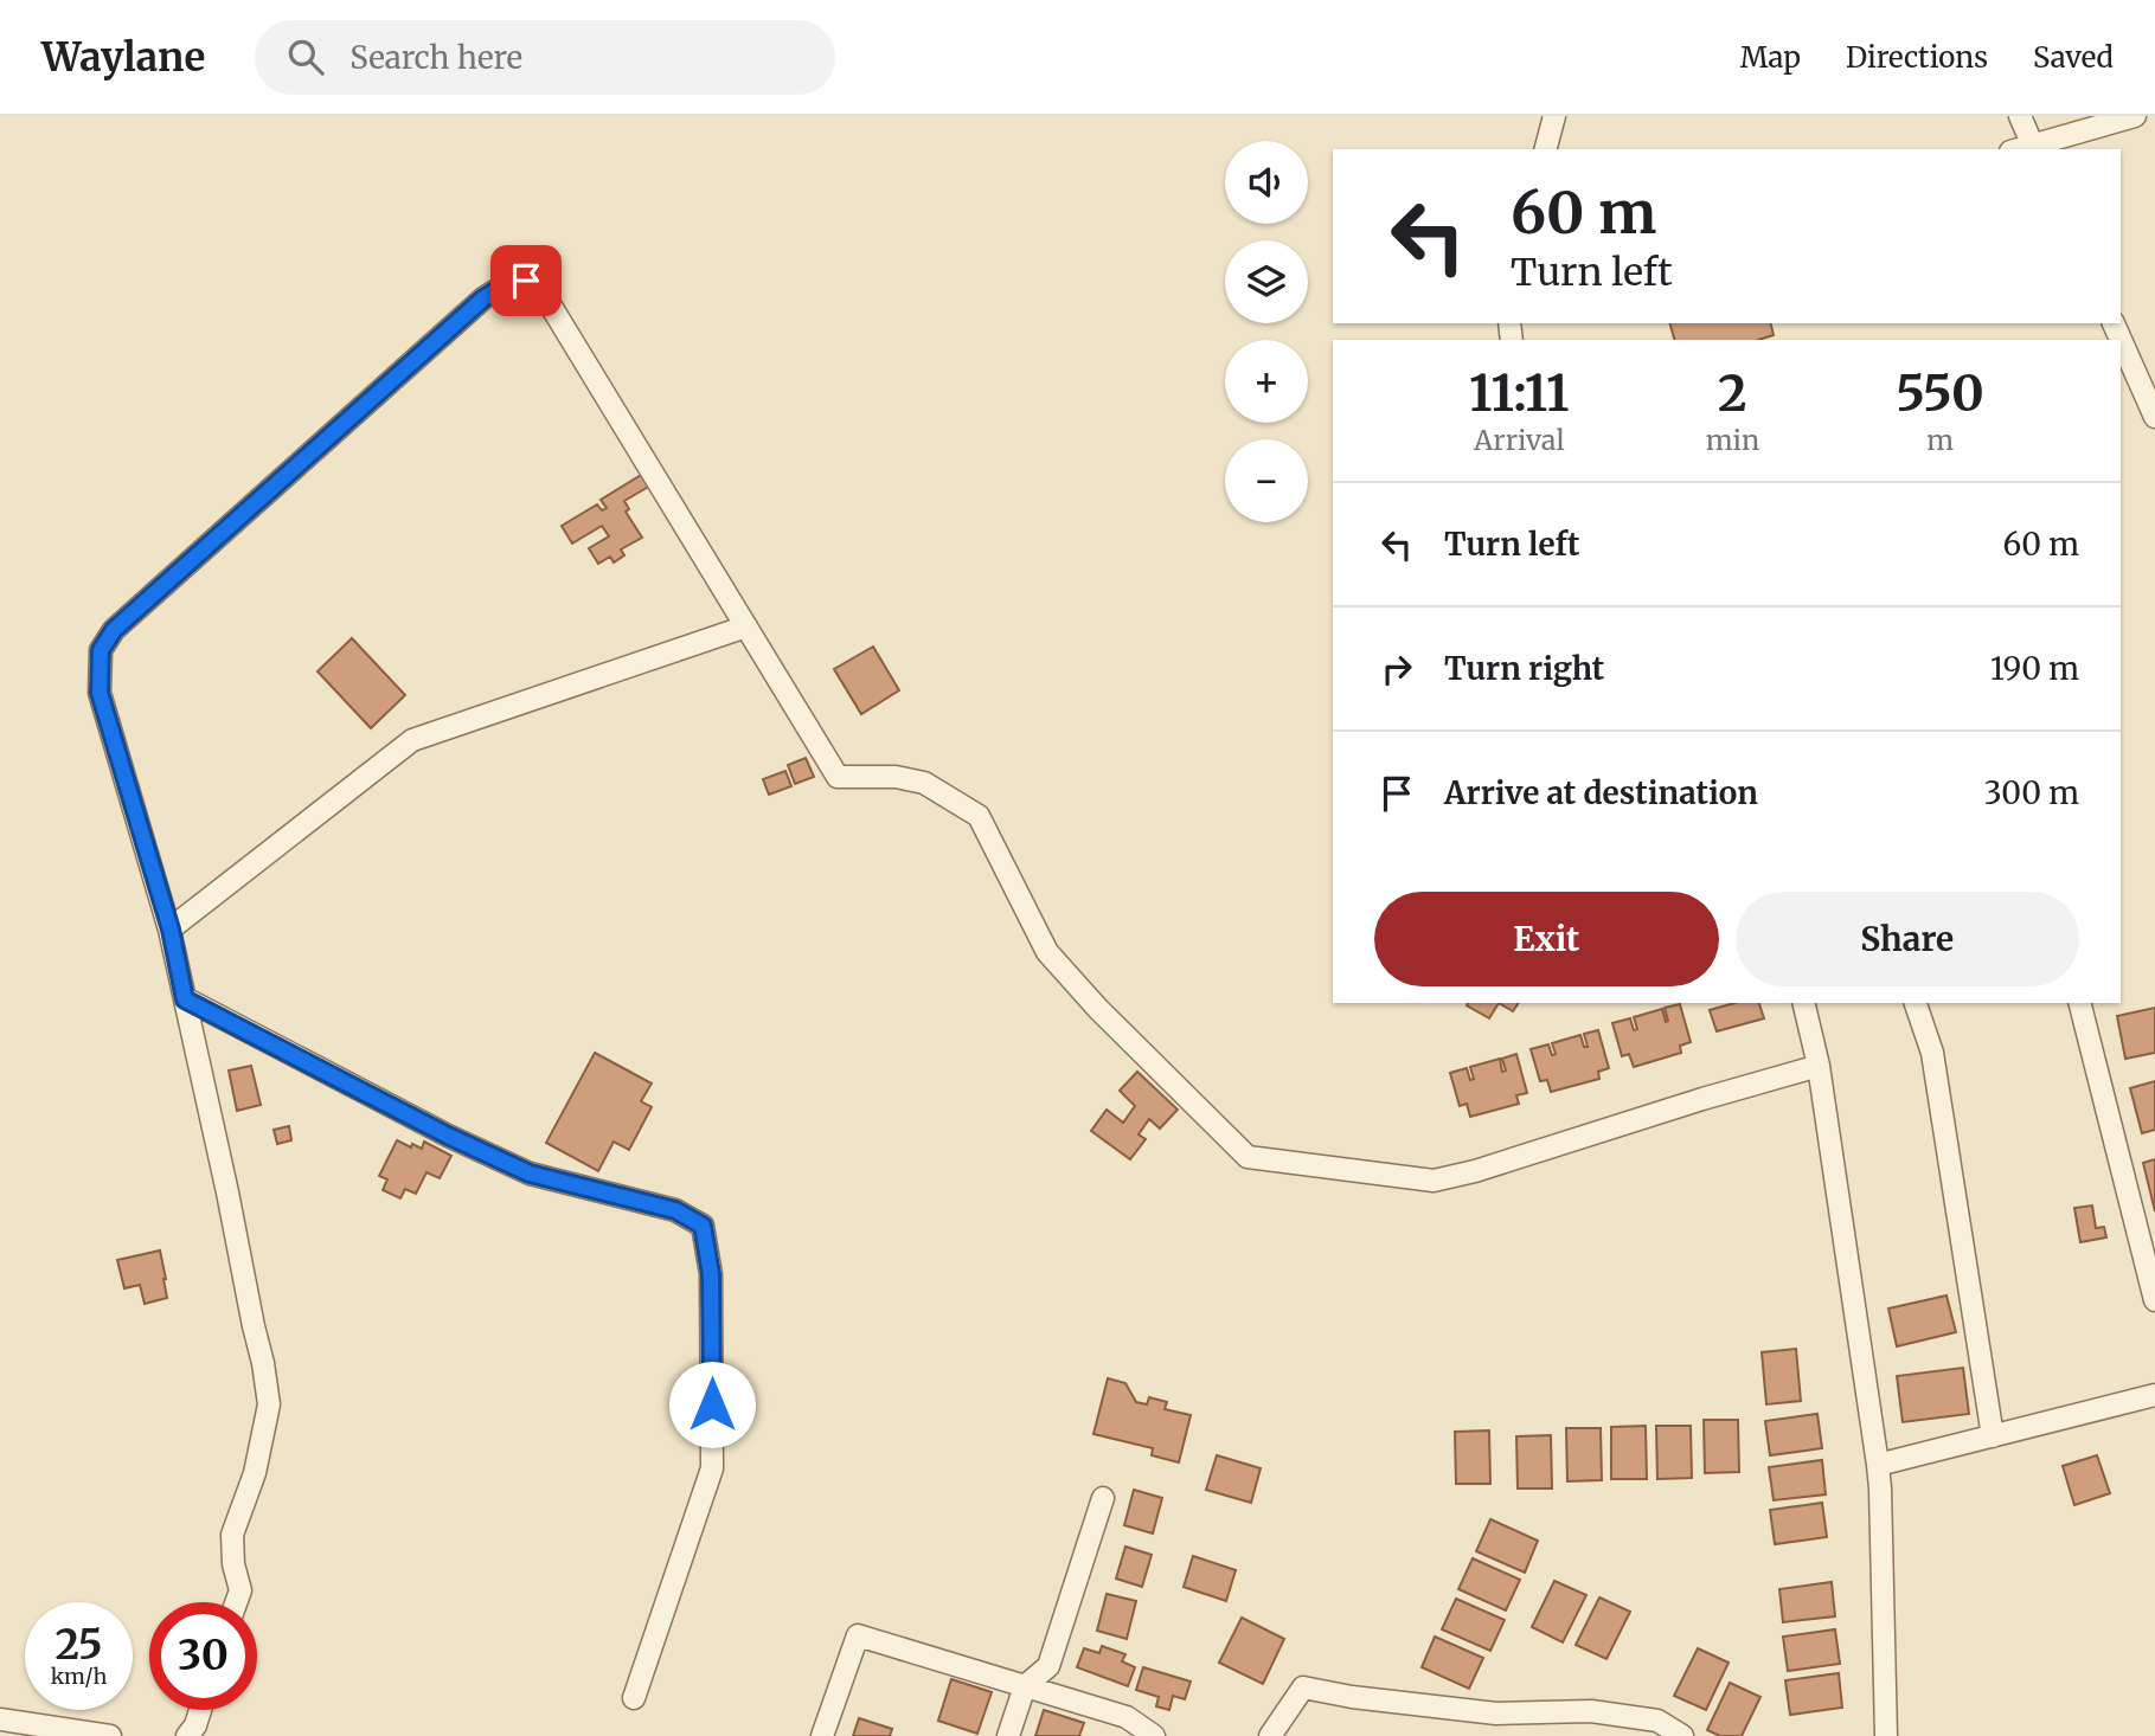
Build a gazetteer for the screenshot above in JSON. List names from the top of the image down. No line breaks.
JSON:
{"page":{"header":"Waylane","search":"Search here","nav":["Map","Directions","Saved"],"map_buttons":["+","−"],"turn":["60 m","Turn left"],"eta":["11:11","Arrival","2","min","550","m"],"list":[{"name":"Turn left","value":"60 m"},{"name":"Turn right","value":"190 m"},{"name":"Arrive at destination","value":"300 m"}],"buttons":["Exit","Share"],"speed":"25 km/h","limit":"30"}}
